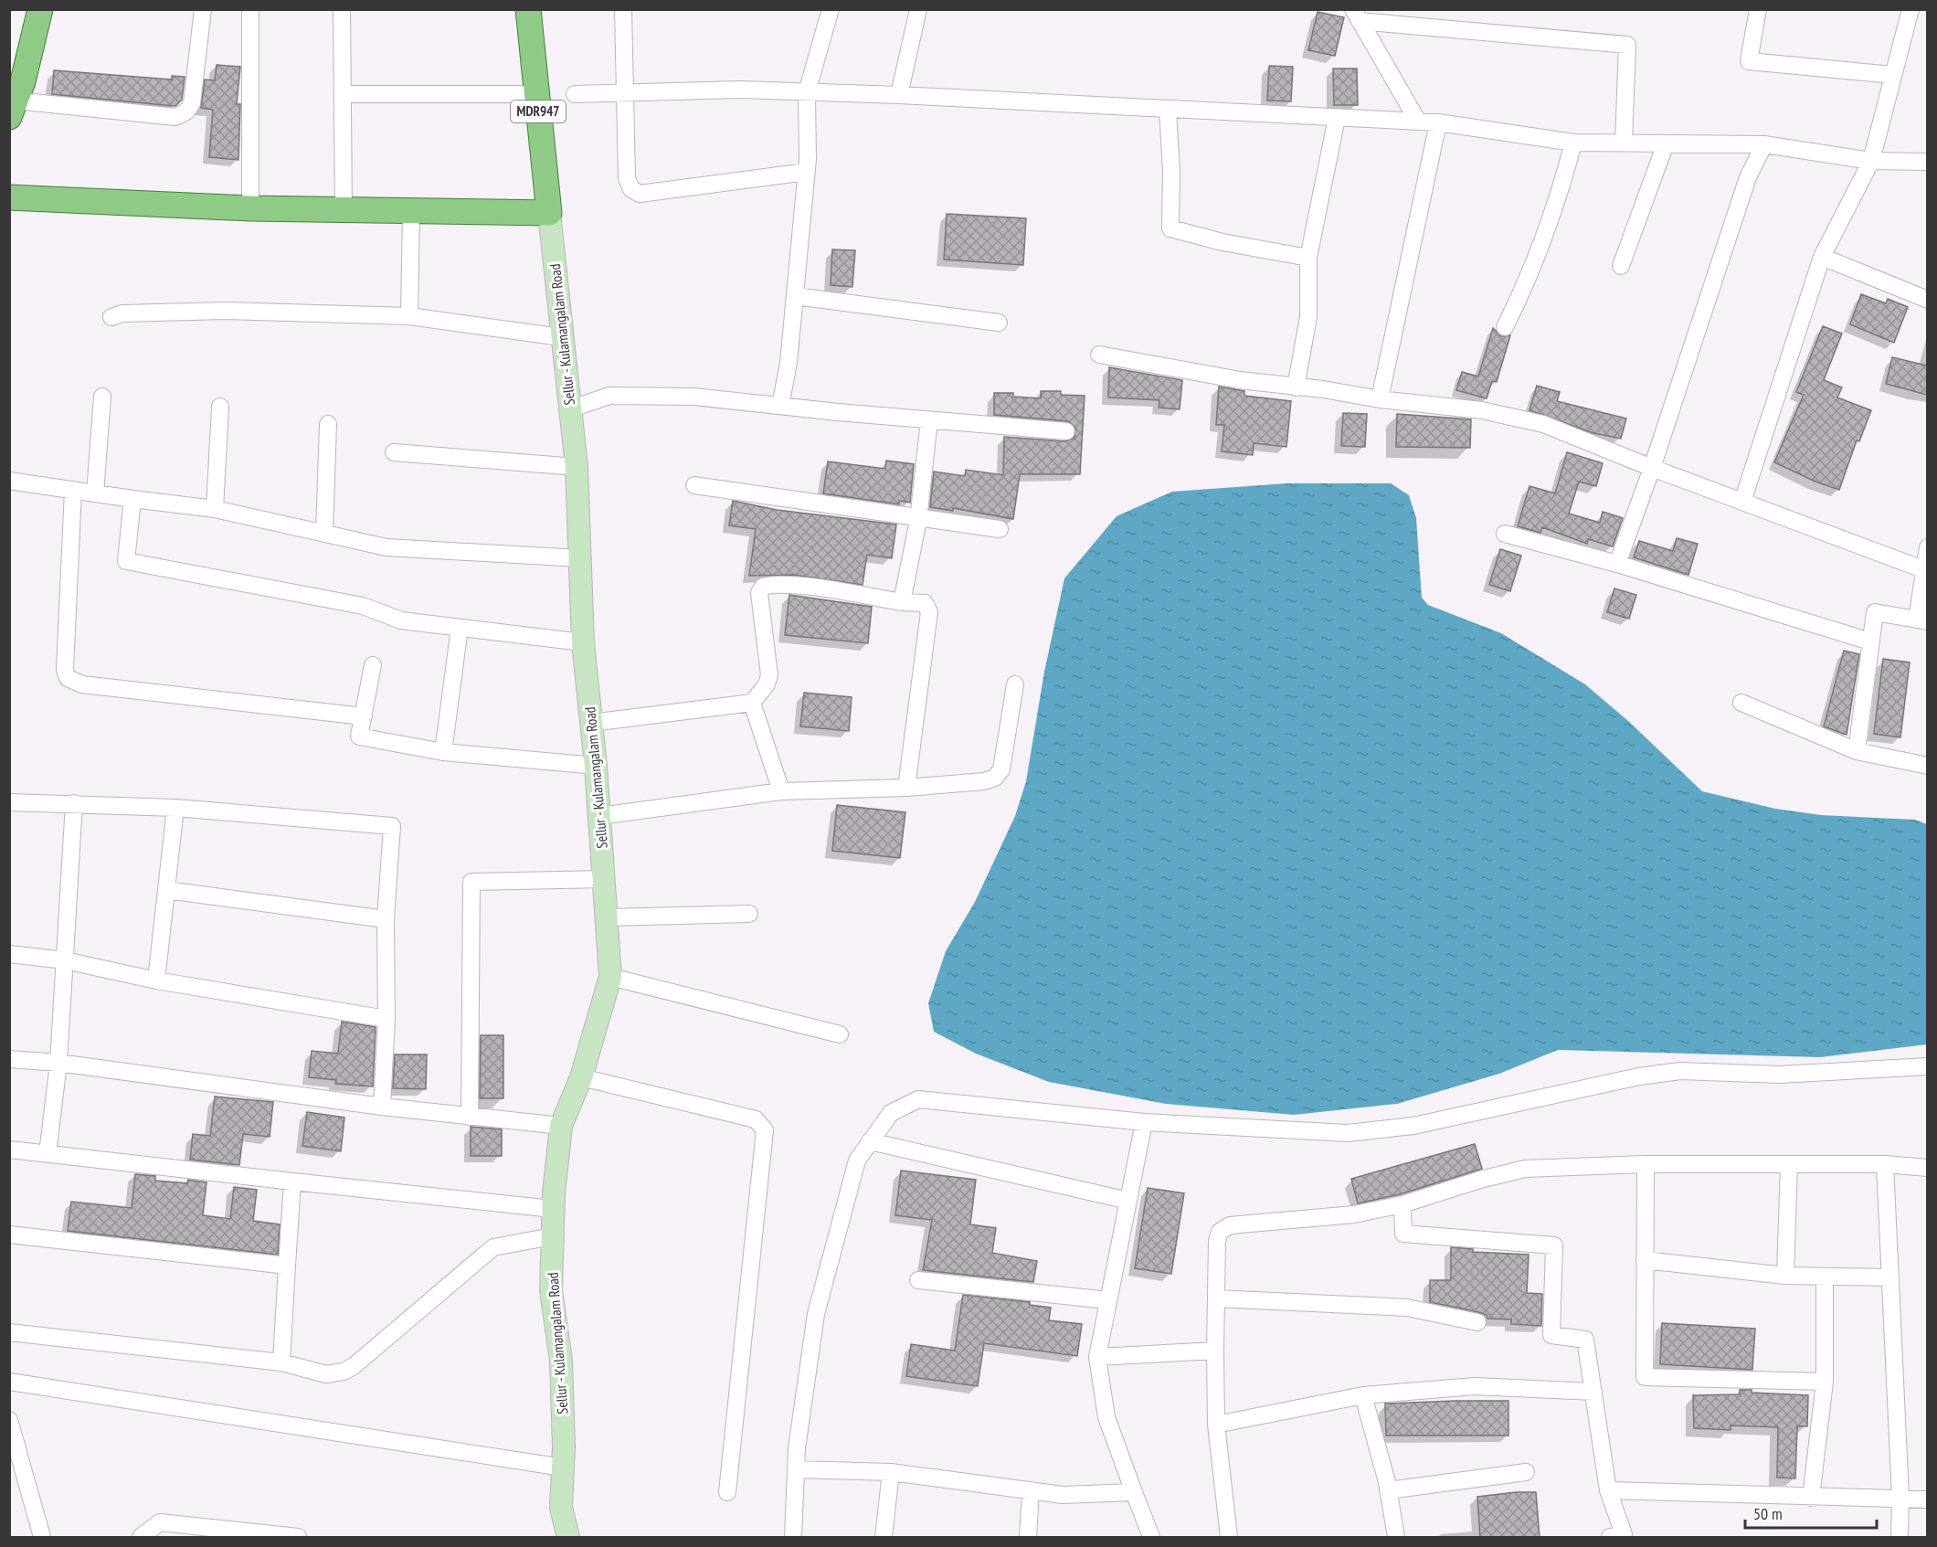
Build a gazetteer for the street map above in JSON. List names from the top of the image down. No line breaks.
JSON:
{"streets":{"main road":["MDR947","Sellur - Kulamangalam Road"]},"scale_bar":"50 m"}
